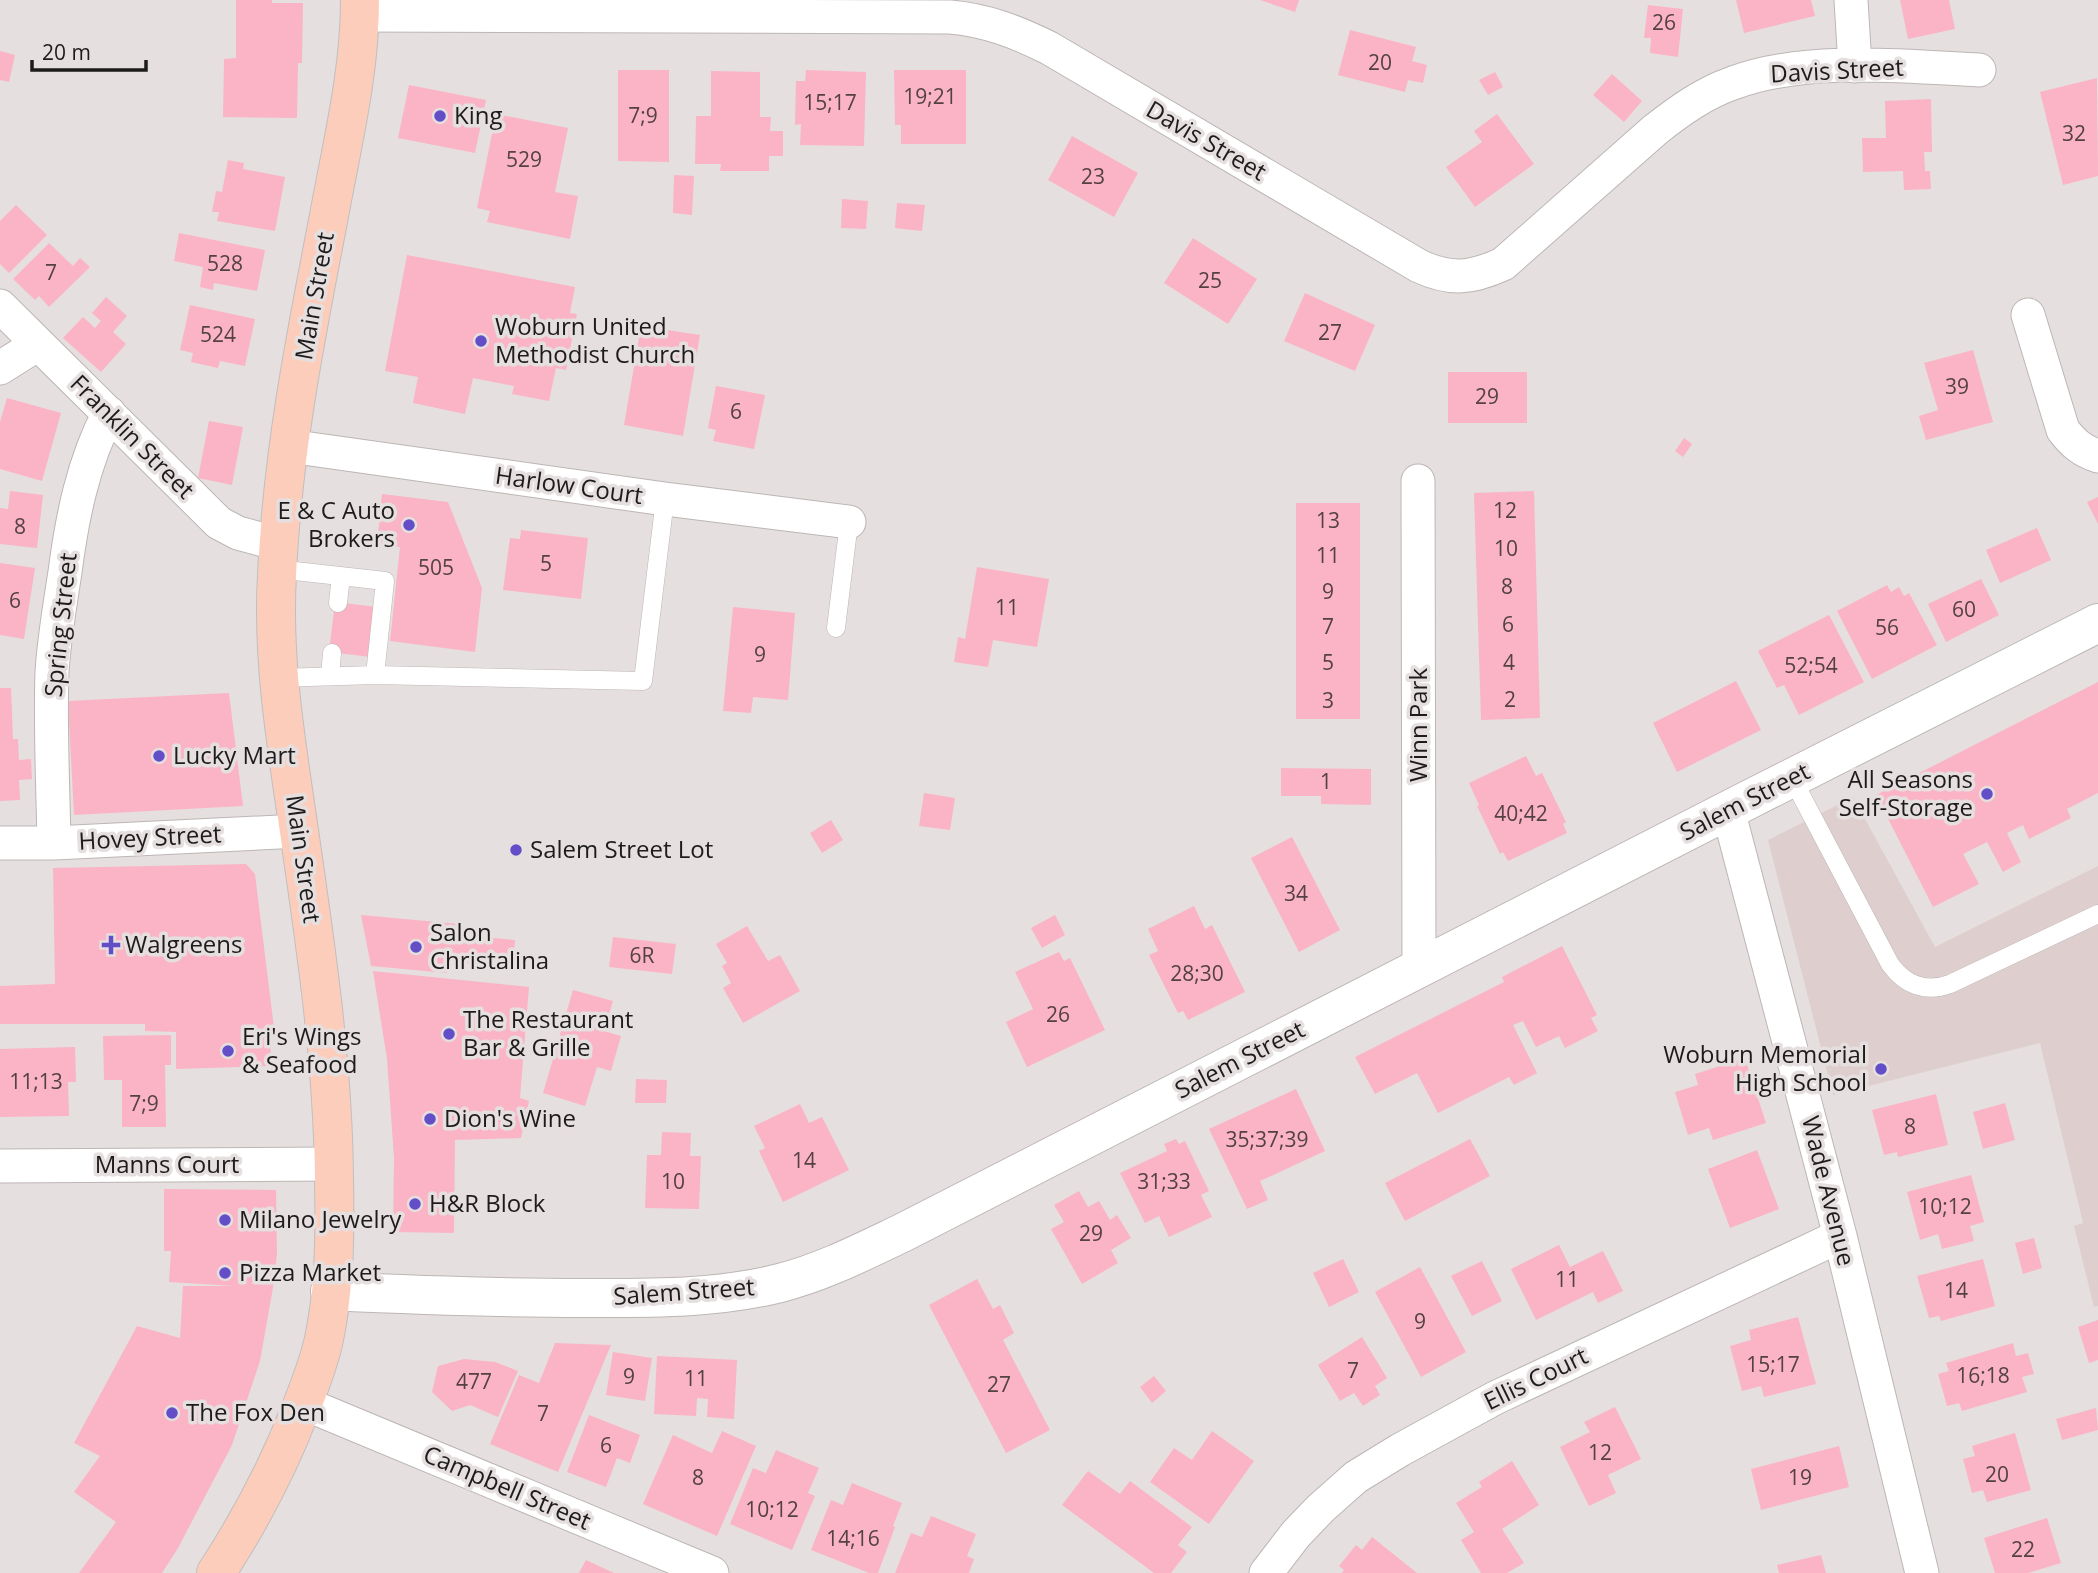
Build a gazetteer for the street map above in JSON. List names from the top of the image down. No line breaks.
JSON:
{"streets":{"main road":["Main Street"],"street":["Davis Street","Franklin Street","Harlow Court","Spring Street","Winn Park","Salem Street","Hovey Street","Manns Court","Wade Avenue","Ellis Court","Campbell Street"]},"crossings":[["Davis Street","Main Street"],["Main Street","Franklin Street"],["Main Street","Harlow Court"],["Main Street","Salem Street"],["Main Street","Hovey Street"],["Main Street","Manns Court"],["Main Street","Campbell Street"],["Franklin Street","Spring Street"],["Spring Street","Hovey Street"],["Winn Park","Salem Street"],["Salem Street","Wade Avenue"],["Wade Avenue","Ellis Court"]],"places":{"other":["King","Woburn United Methodist Church","E & C Auto Brokers","Lucky Mart","All Seasons Self-Storage","Salem Street Lot","Salon Christalina","The Restaurant Bar & Grille","Eri's Wings & Seafood","Woburn Memorial High School","Dion's Wine","H&R Block","Milano Jewelry","Pizza Market","The Fox Den"],"health":["Walgreens"]},"house_numbers":["26","20","19;21","15;17","7;9","32","529","23","528","7","25","27","524","39","29","6","12","13","8","10","11","5","505","8","9","6","11","60","6","7","56","9","5","4","52;54","2","3","1","40;42","34","6R","28;30","26","11;13","7;9","8","35;37;39","14","10","31;33","10;12","29","11","14","9","15;17","7","16;18","9","11","477","27","7","6","12","20","8","19","10;12","14;16","22"],"scale_bar":"20 m"}
